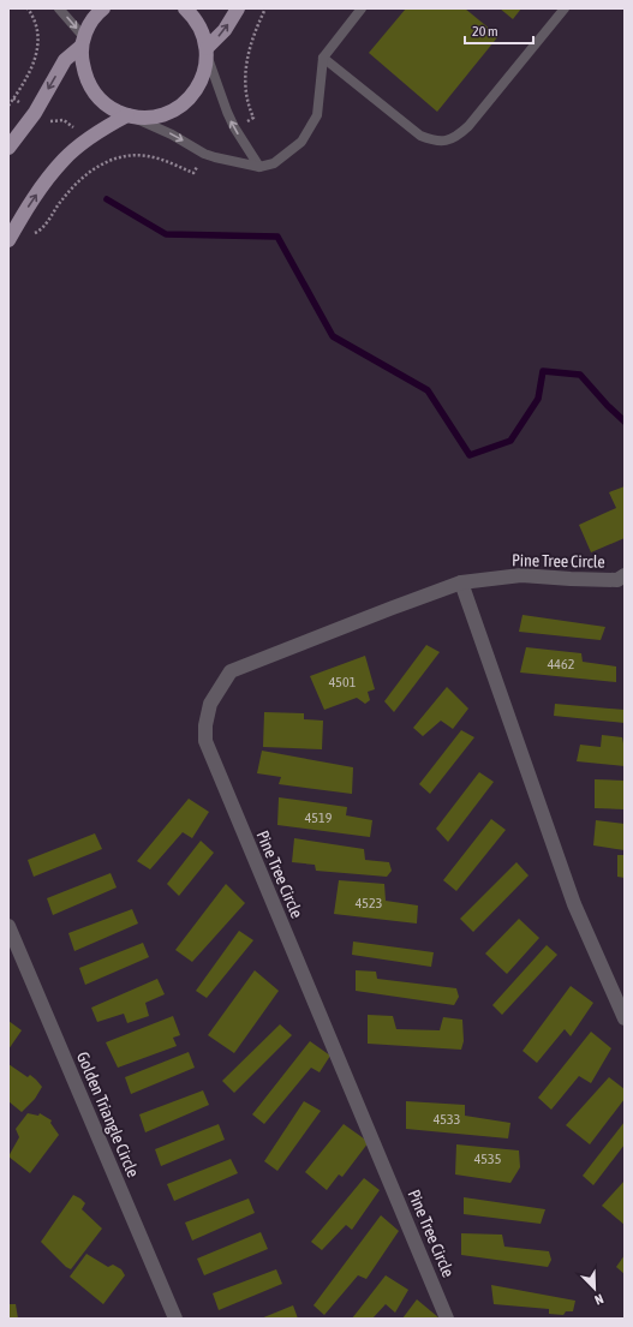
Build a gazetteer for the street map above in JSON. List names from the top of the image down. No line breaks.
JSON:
{"streets":{"street":["Pine Tree Circle","Golden Triangle Circle"]},"house_numbers":["4462","4501","4519","4523","4533","4535"],"scale_bar":"20 m","north":"bottom right"}
